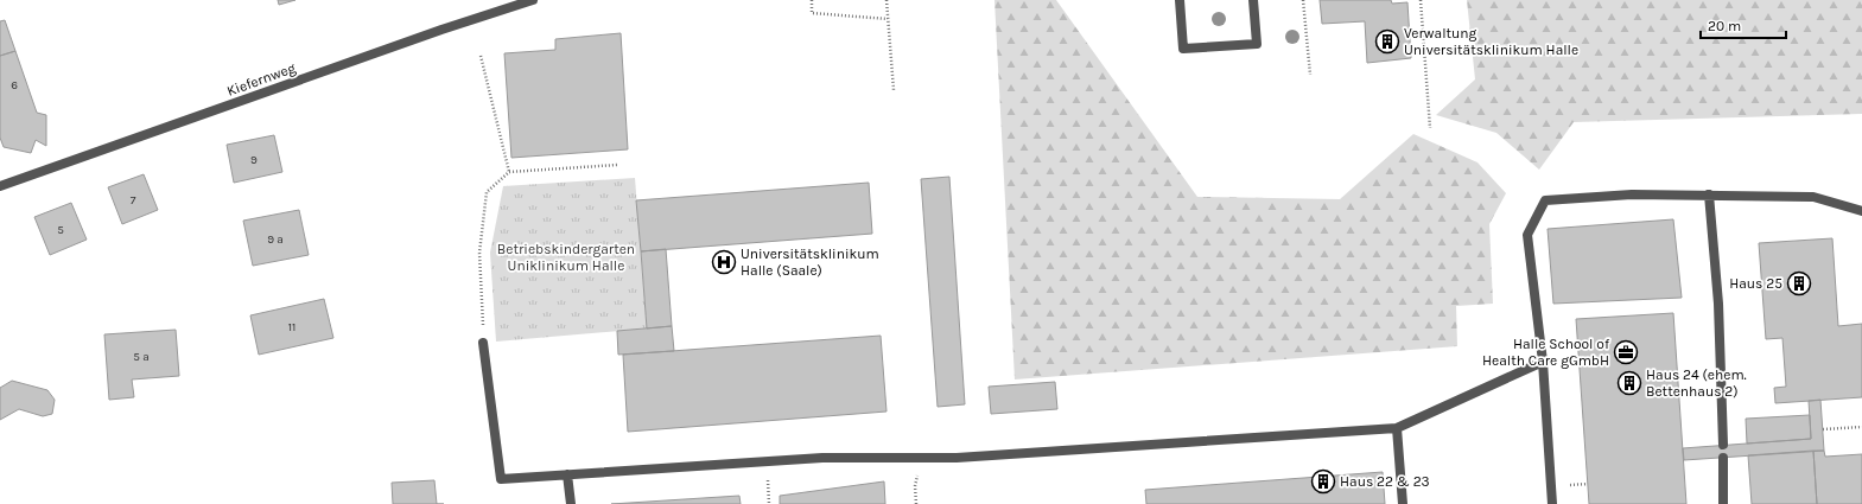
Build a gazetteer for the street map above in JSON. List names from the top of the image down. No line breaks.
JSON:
{"streets":{"street":["Kiefernweg"]},"parks":["Betriebskindergarten Uniklinikum Halle"],"places":{"building":["Verwaltung Universitätsklinikum Halle","Haus 25","Haus 24 (ehem. Bettenhaus 2)","Haus 22 & 23"],"hospital":["Universitätsklinikum Halle (Saale)"],"office":["Halle School of Health Care gGmbH"]},"house_numbers":["6","9","7","5","9 a","11","5 a"],"scale_bar":"20 m"}
